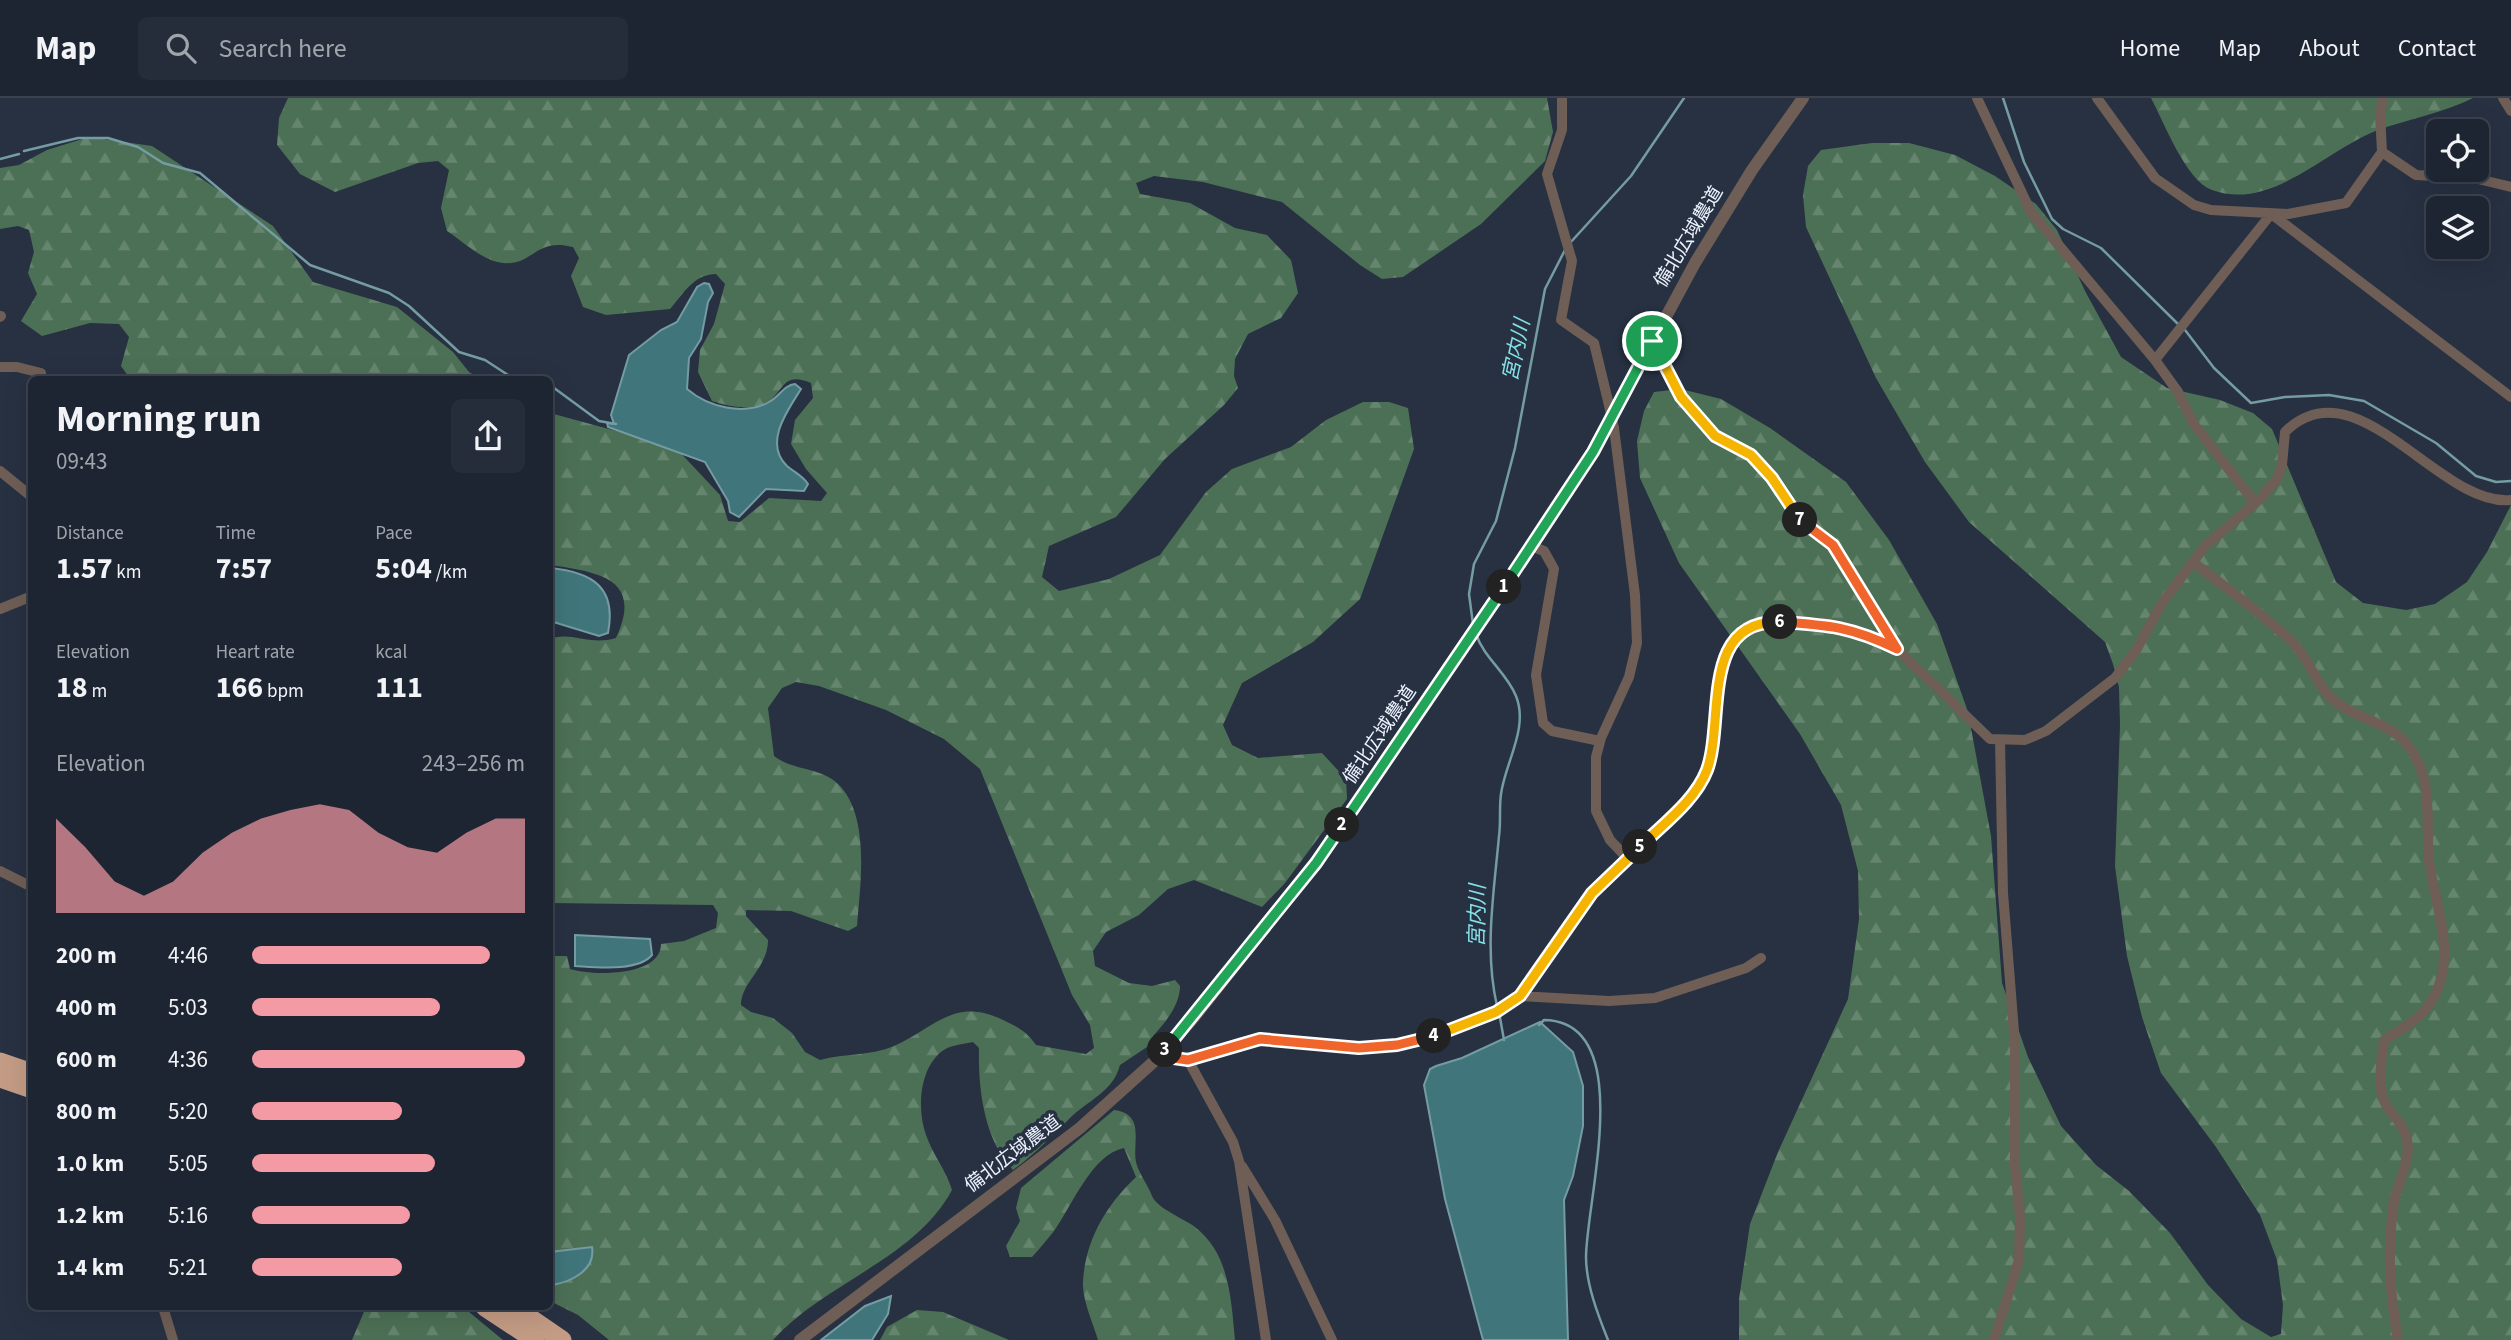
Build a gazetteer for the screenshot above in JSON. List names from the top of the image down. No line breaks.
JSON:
{"streets":{"street":["備北広域農道"]},"water":["宮内川"],"page":{"header":"Map","search":"Search here","nav":["Home","Map","About","Contact"],"heading":["Morning run","09:43"],"stats":[["Distance","1.57 km"],["Time","7:57"],["Pace","5:04 /km"],["Elevation","18 m"],["Heart rate","166 bpm"],["kcal","111"]],"pins":["7","1","6","2","5","4","3"],"chart":["Elevation","243–256 m"],"list":[{"name":"200 m","note":"4:46"},{"name":"400 m","note":"5:03"},{"name":"600 m","note":"4:36"},{"name":"800 m","note":"5:20"},{"name":"1.0 km","note":"5:05"},{"name":"1.2 km","note":"5:16"},{"name":"1.4 km","note":"5:21"}]}}
